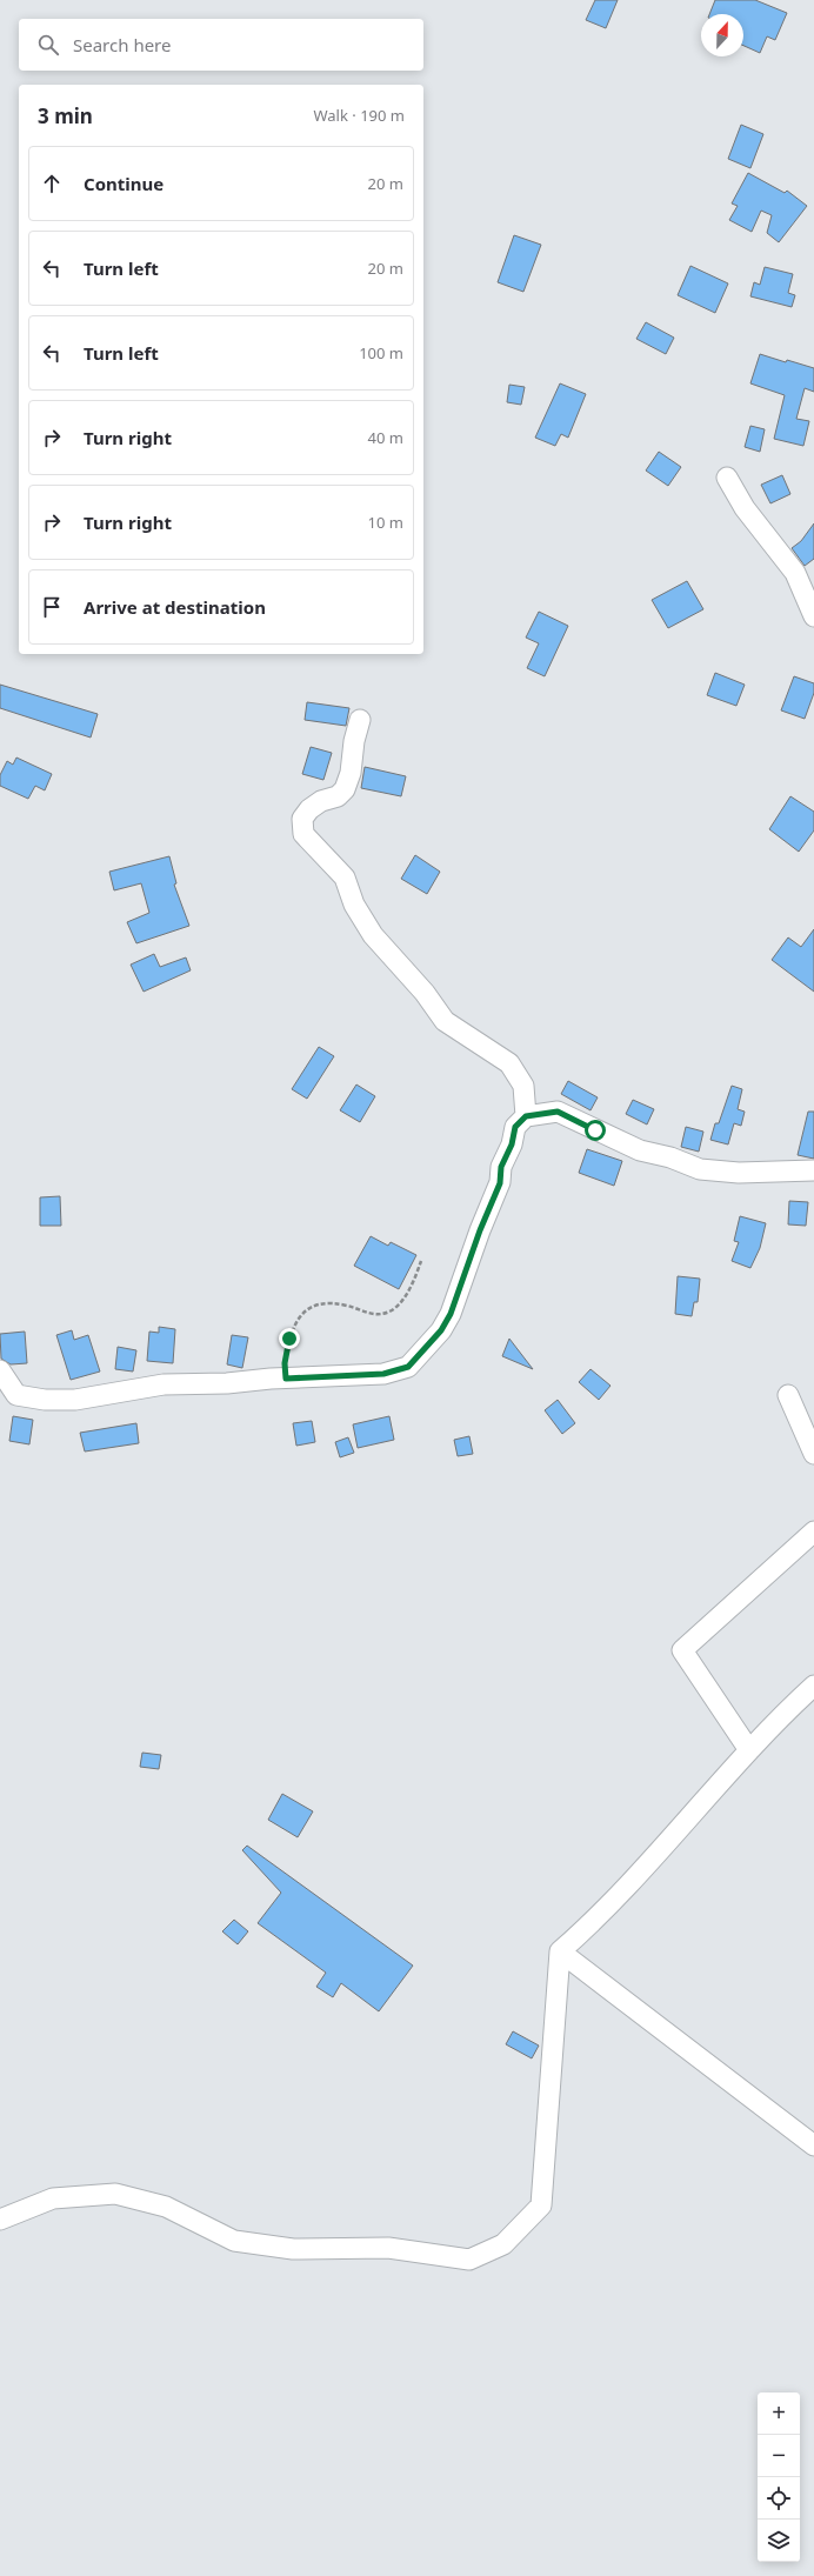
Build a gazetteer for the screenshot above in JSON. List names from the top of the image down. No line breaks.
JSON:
{"north":"top","page":{"search":"Search here","heading":["3 min","Walk · 190 m"],"list":[["Continue","20 m"],["Turn left","20 m"],["Turn left","100 m"],["Turn right","40 m"],["Turn right","10 m"],"Arrive at destination"],"map_buttons":["+","−"]}}
